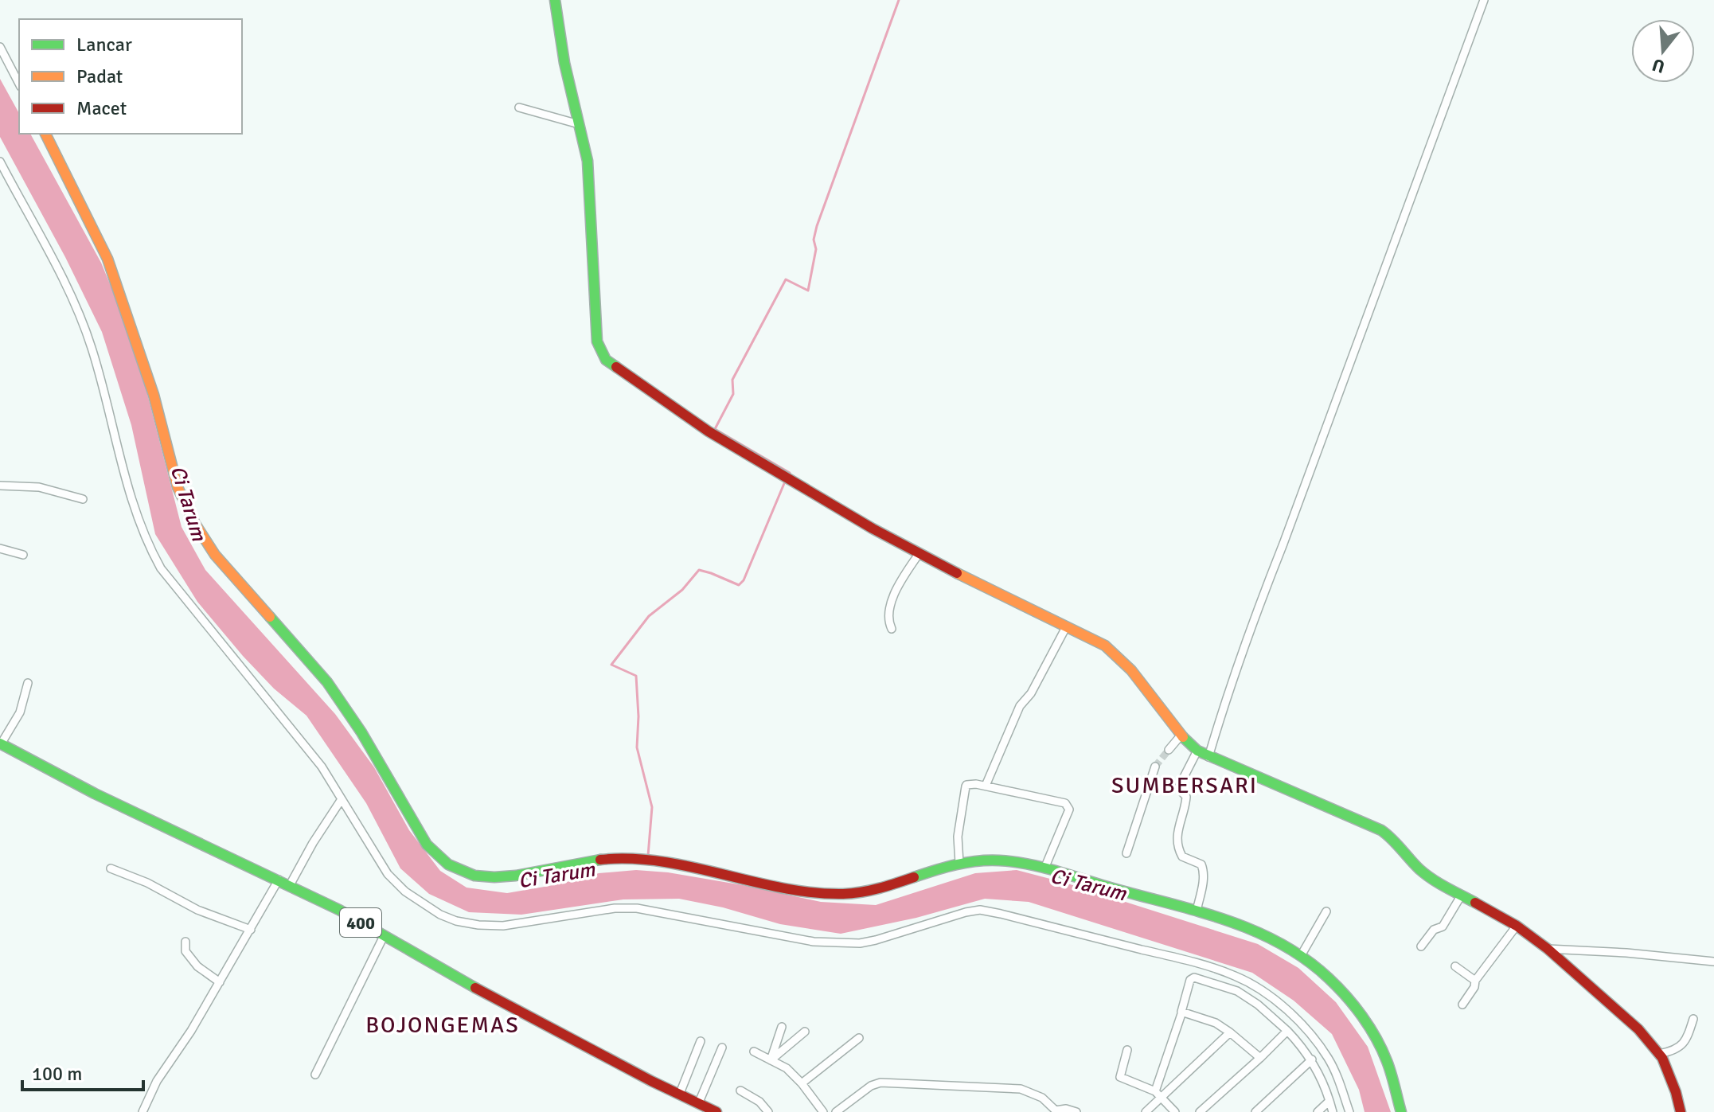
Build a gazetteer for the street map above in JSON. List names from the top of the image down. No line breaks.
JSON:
{"streets":{"street":["400"]},"districts":["SUMBERSARI","BOJONGEMAS"],"water":["Ci Tarum"],"legend":["Lancar","Padat","Macet"],"scale_bar":"100 m","north":"bottom"}
